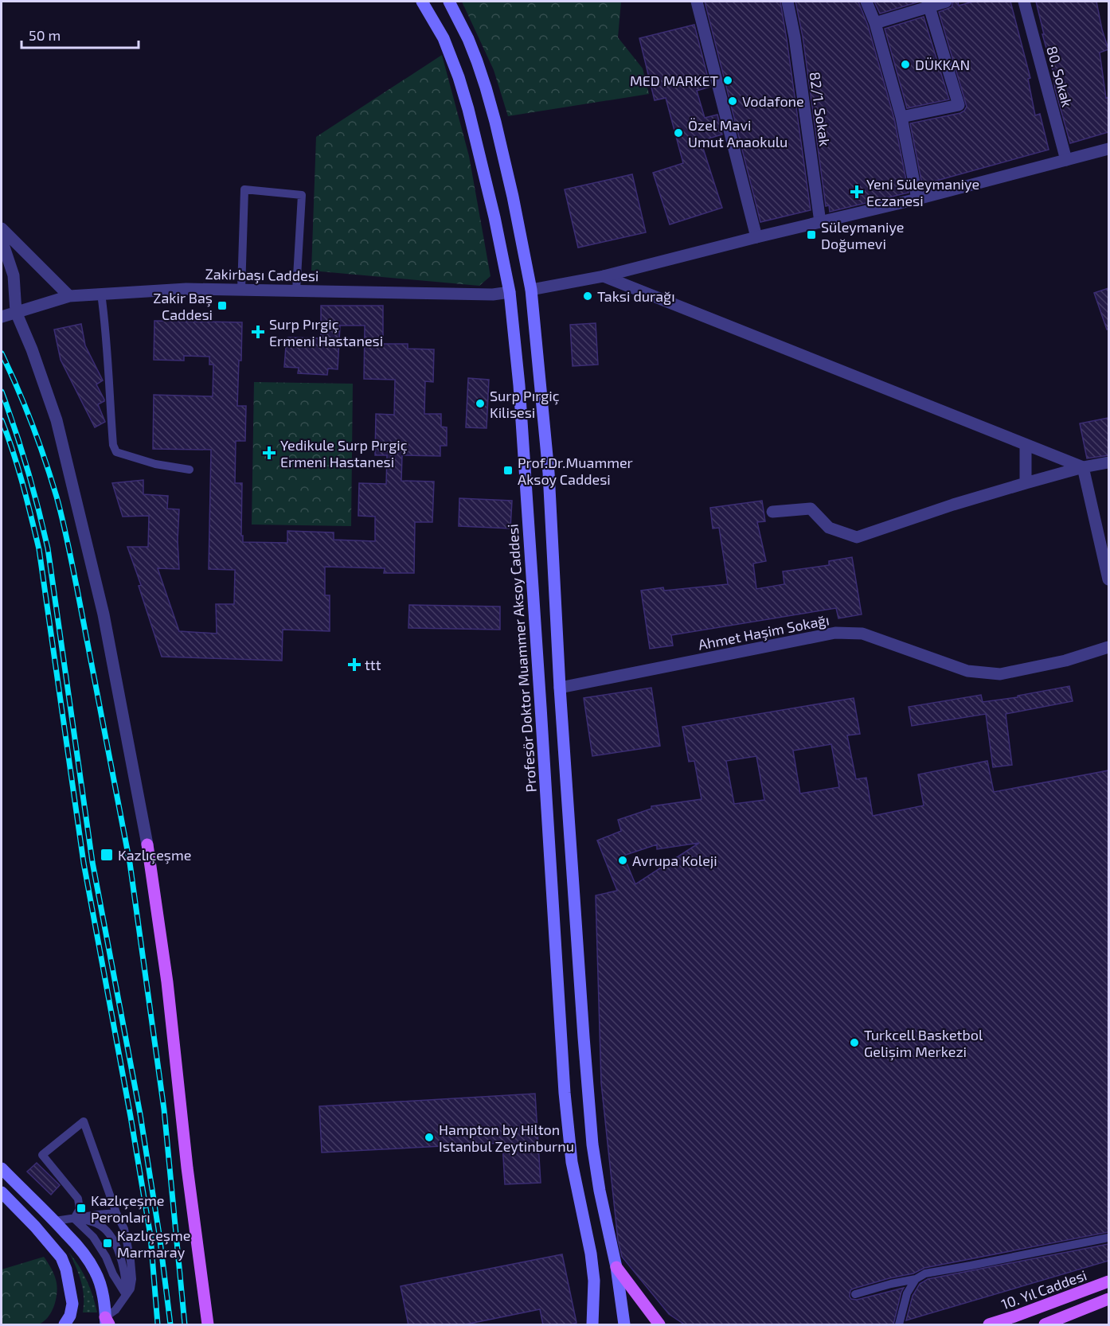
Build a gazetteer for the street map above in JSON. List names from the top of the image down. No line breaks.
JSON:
{"streets":{"main road":["Profesör Doktor Muammer Aksoy Caddesi","10. Yıl Caddesi"],"street":["80. Sokak","82/1. Sokak","Zakirbaşı Caddesi","Ahmet Haşim Sokağı"]},"crossings":[["Zakirbaşı Caddesi","Profesör Doktor Muammer Aksoy Caddesi"]],"places":{"other":["DÜKKAN","MED MARKET","Vodafone","Özel Mavi Umut Anaokulu","Taksi durağı","Surp Pırgiç Kilisesi","Avrupa Koleji","Turkcell Basketbol Gelişim Merkezi","Hampton by Hilton Istanbul Zeytinburnu"],"health":["Yeni Süleymaniye Eczanesi","Surp Pırgiç Ermeni Hastanesi","Yedikule Surp Pırgiç Ermeni Hastanesi","ttt"],"transit":["Süleymaniye Doğumevi","Zakir Baş Caddesi","Prof.Dr.Muammer Aksoy Caddesi","Kazlıçeşme","Kazlıçeşme Peronları","Kazlıçeşme Marmaray"]},"scale_bar":"50 m"}
